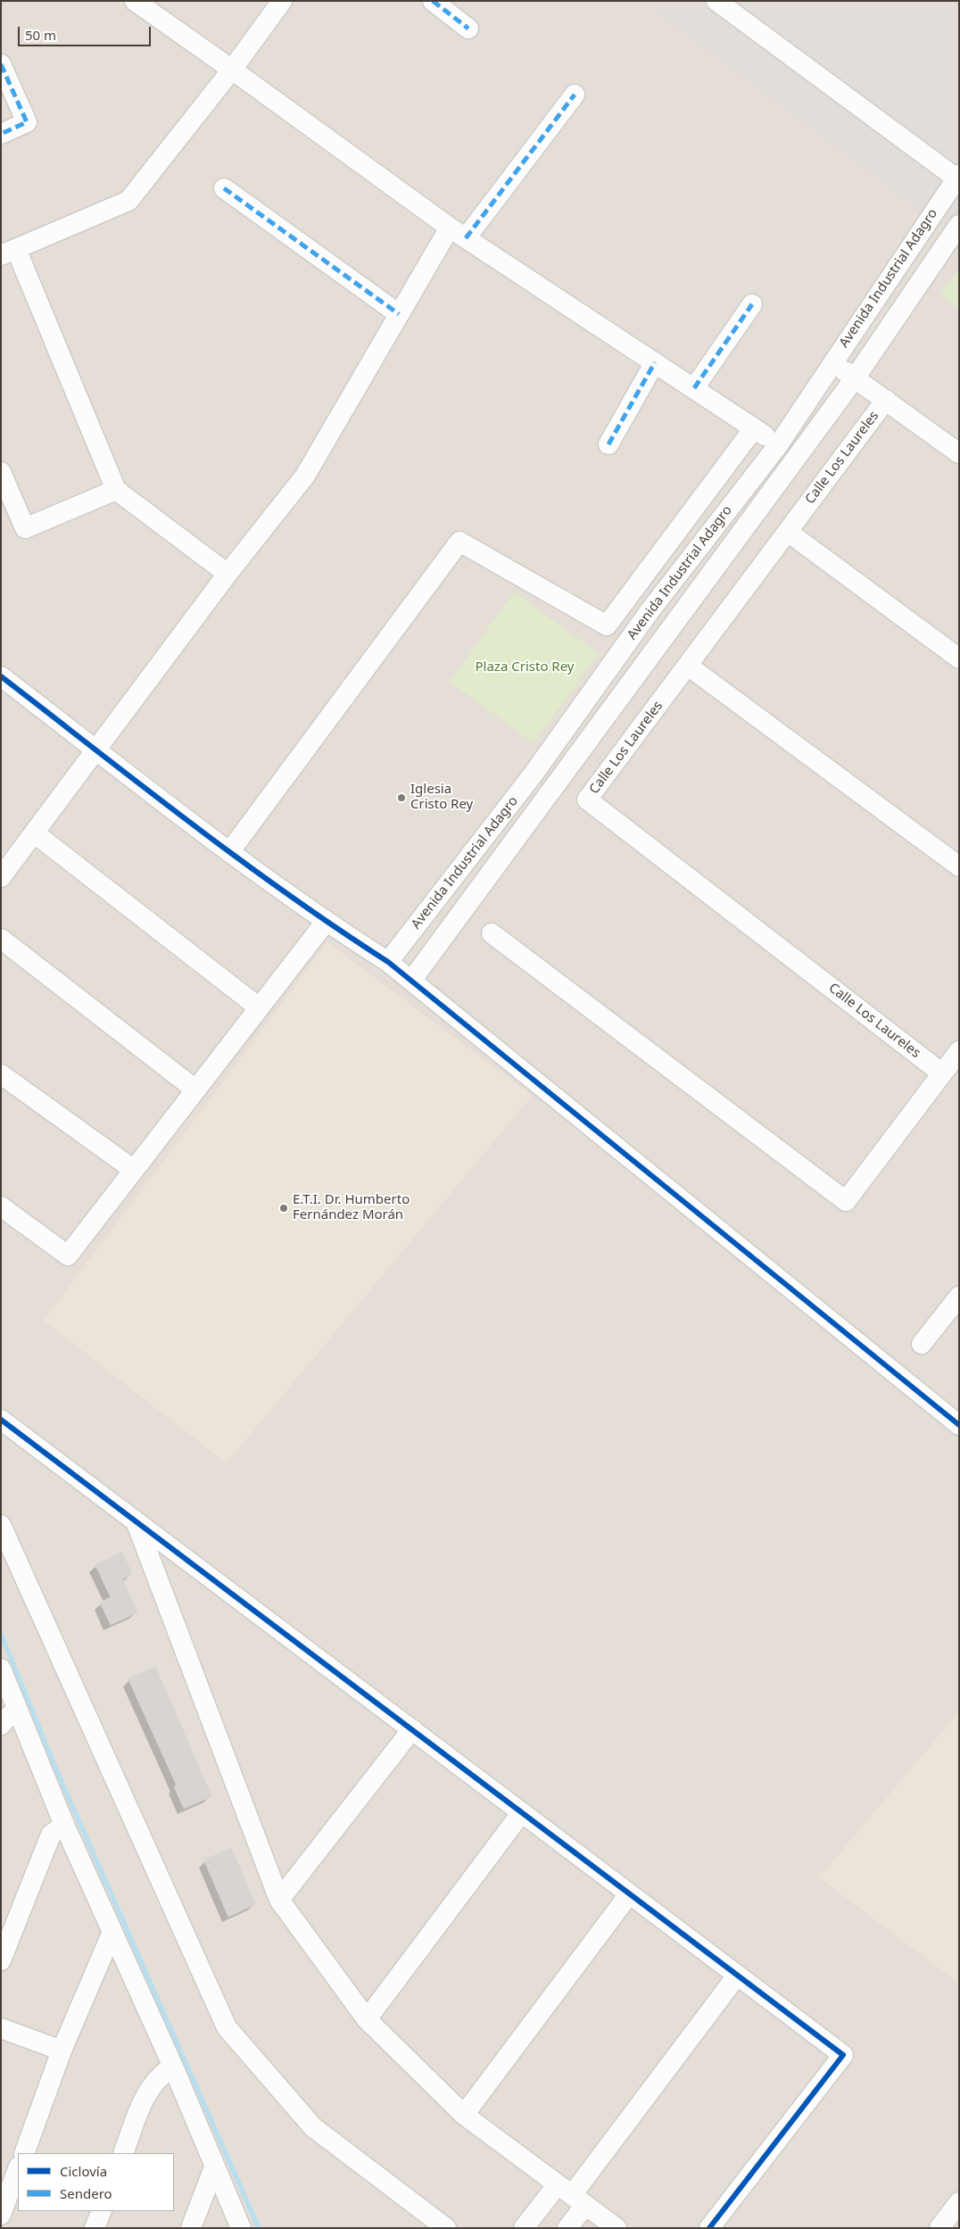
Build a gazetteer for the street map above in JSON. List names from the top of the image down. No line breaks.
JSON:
{"streets":{"street":["Avenida Industrial Adagro","Calle Los Laureles"]},"parks":["Plaza Cristo Rey"],"places":["Iglesia Cristo Rey","E.T.I. Dr. Humberto Fernández Morán"],"legend":["Ciclovía","Sendero"],"scale_bar":"50 m"}
